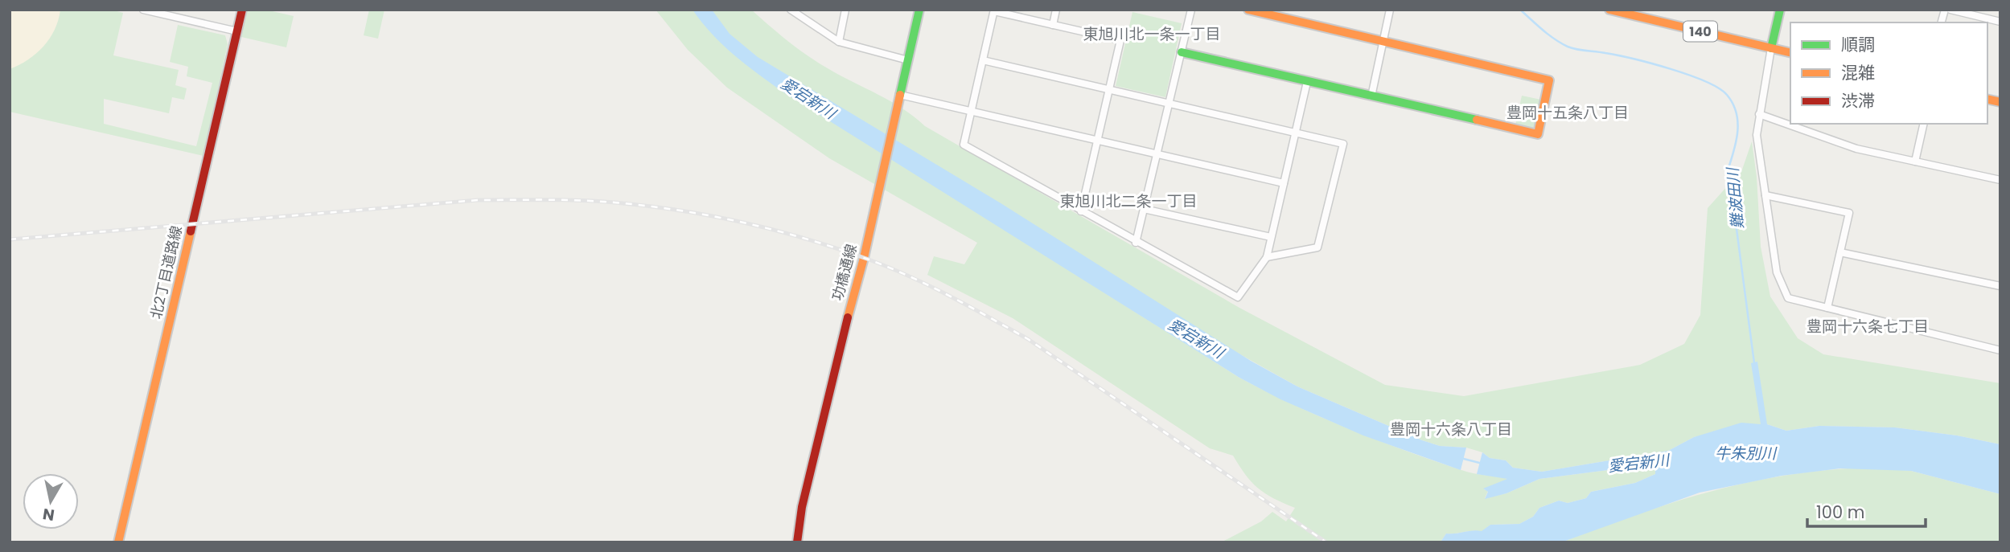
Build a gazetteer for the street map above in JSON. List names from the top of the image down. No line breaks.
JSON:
{"streets":{"street":["140","北2丁目道路線","功橋通線"]},"districts":["東旭川北一条一丁目","豊岡十五条八丁目","東旭川北二条一丁目","豊岡十六条七丁目","豊岡十六条八丁目"],"water":["愛宕新川","難波田川","牛朱別川"],"legend":["順調","混雑","渋滞"],"scale_bar":"100 m","north":"bottom"}
